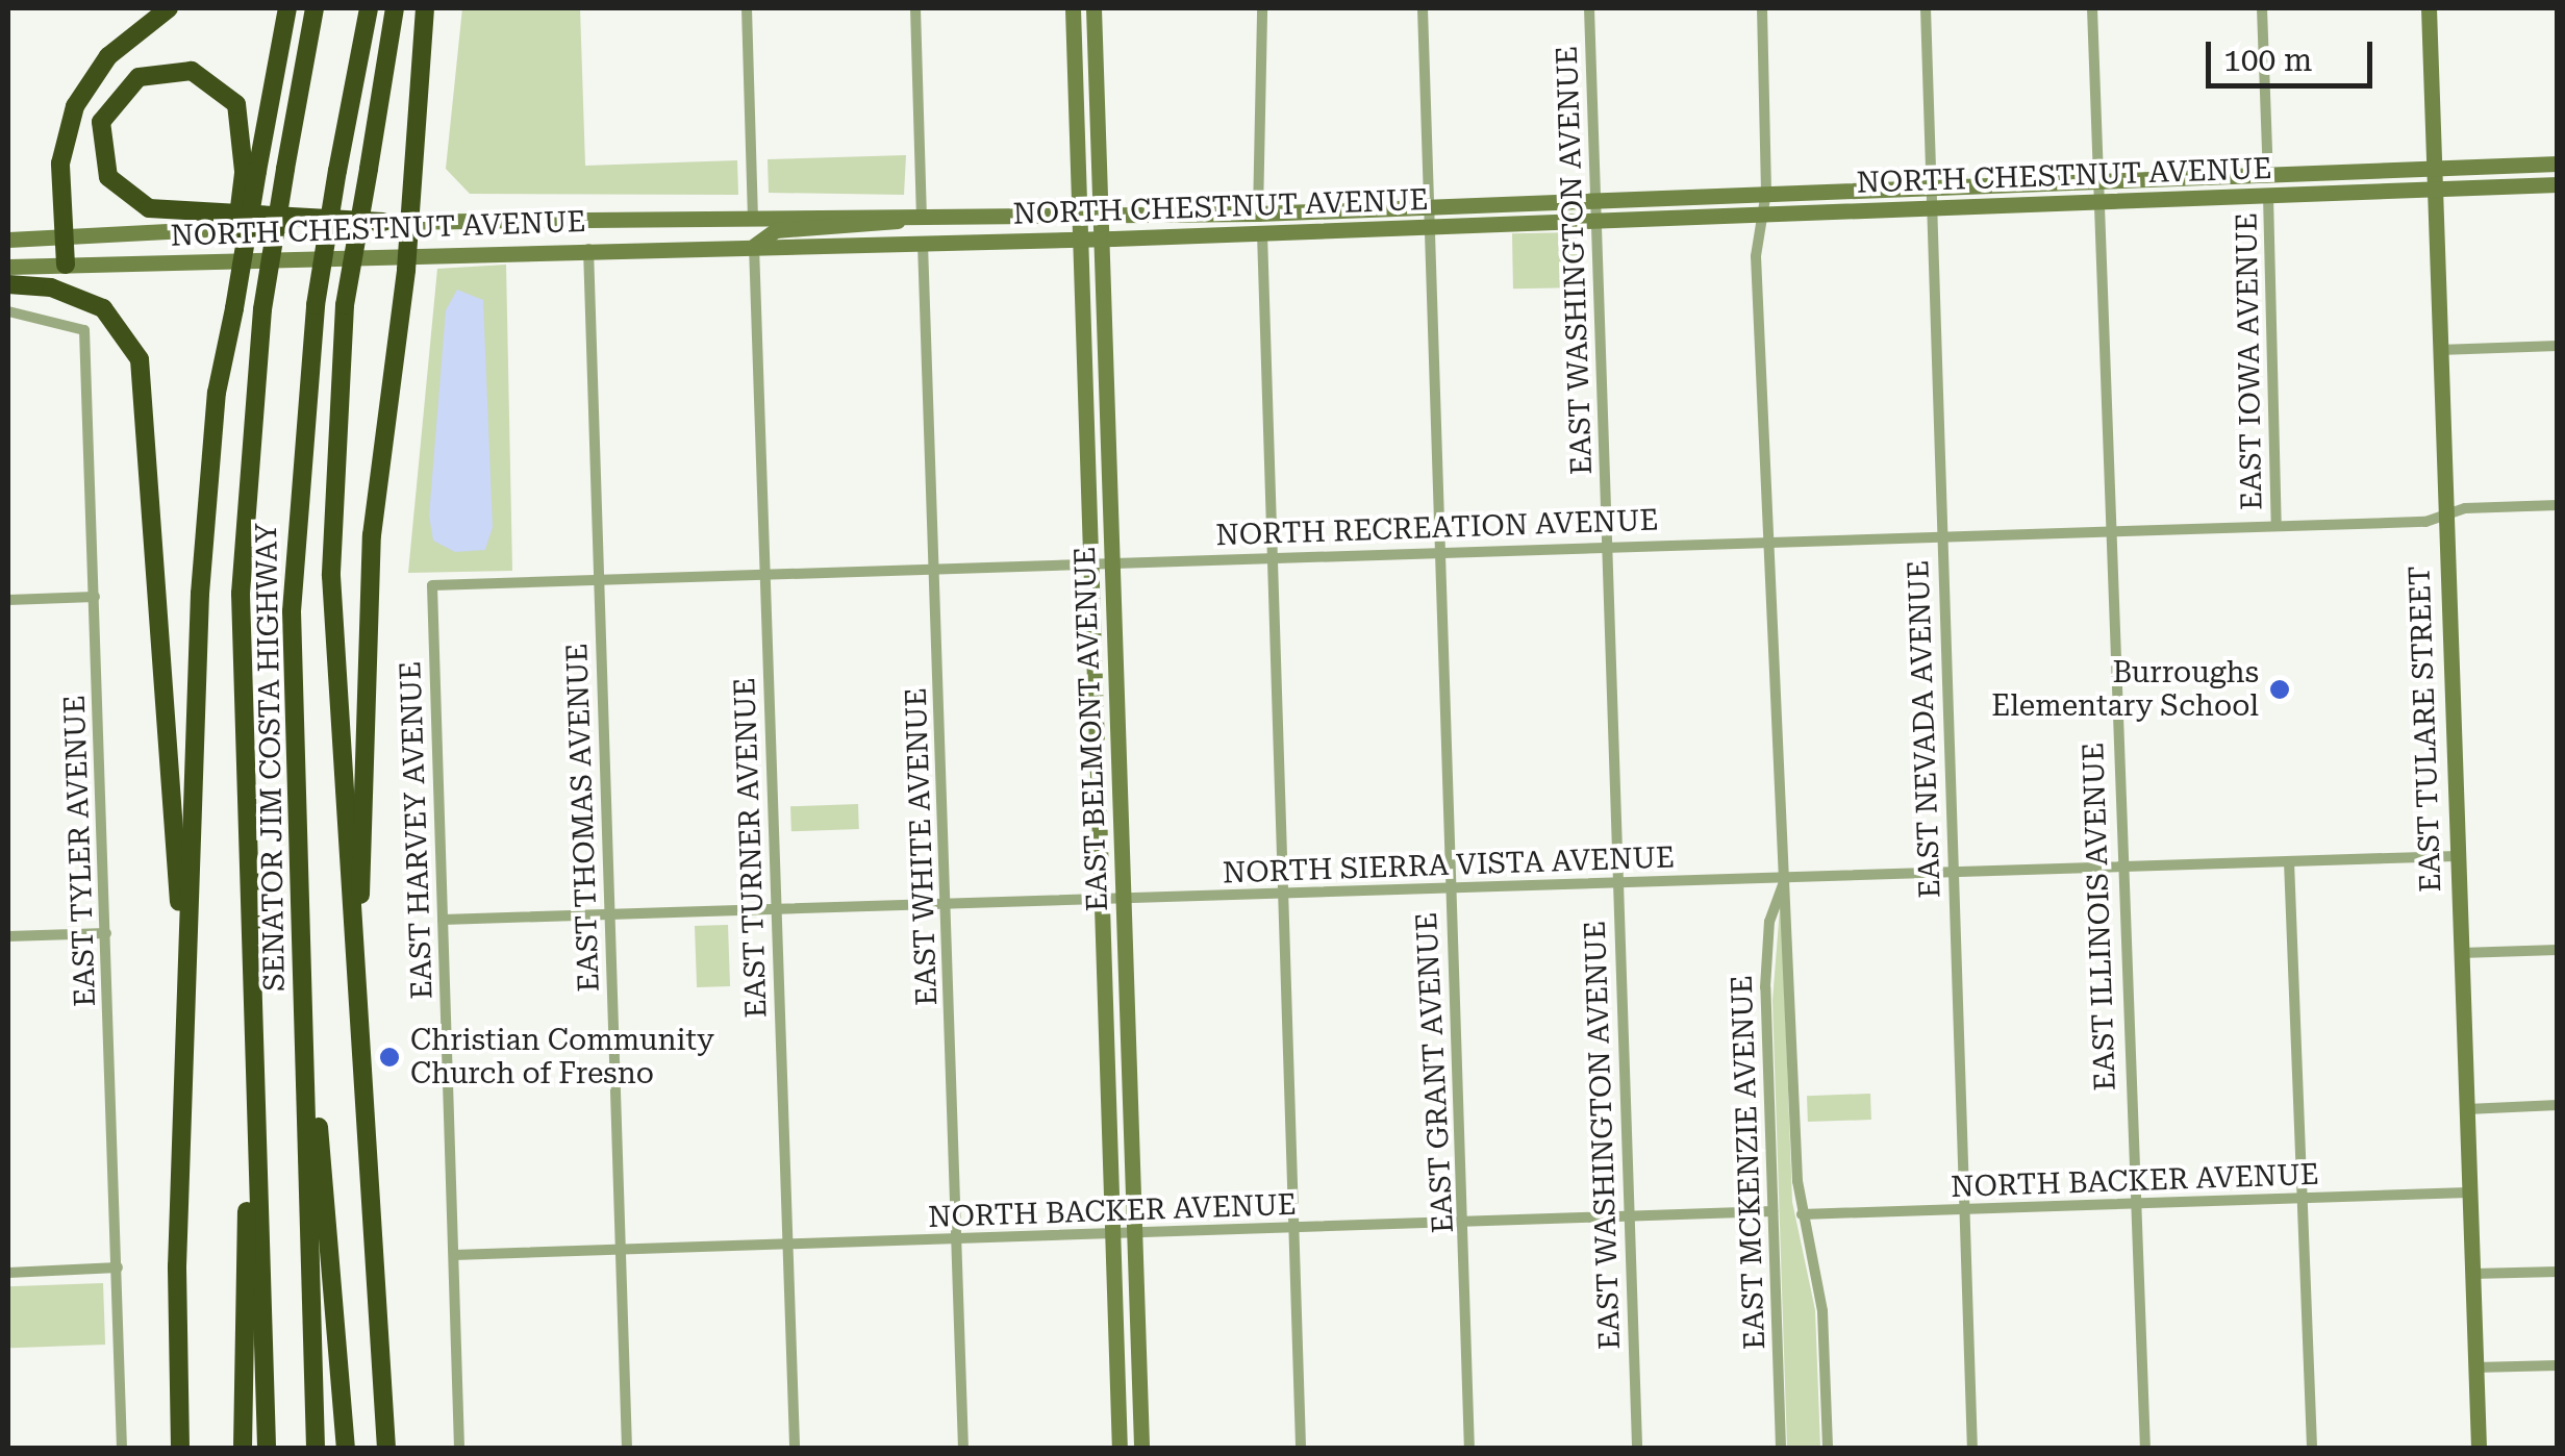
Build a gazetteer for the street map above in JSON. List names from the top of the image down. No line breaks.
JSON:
{"streets":{"highway":["SENATOR JIM COSTA HIGHWAY"],"main road":["NORTH CHESTNUT AVENUE","EAST BELMONT AVENUE","EAST TULARE STREET"],"street":["EAST WASHINGTON AVENUE","EAST IOWA AVENUE","NORTH RECREATION AVENUE","EAST NEVADA AVENUE","EAST THOMAS AVENUE","EAST HARVEY AVENUE","EAST WHITE AVENUE","EAST TURNER AVENUE","EAST TYLER AVENUE","NORTH SIERRA VISTA AVENUE","EAST ILLINOIS AVENUE","EAST GRANT AVENUE","EAST MCKENZIE AVENUE","NORTH BACKER AVENUE"]},"crossings":[["NORTH CHESTNUT AVENUE","EAST WASHINGTON AVENUE"],["NORTH CHESTNUT AVENUE","EAST IOWA AVENUE"],["NORTH CHESTNUT AVENUE","EAST BELMONT AVENUE"],["NORTH CHESTNUT AVENUE","EAST NEVADA AVENUE"],["NORTH CHESTNUT AVENUE","EAST TULARE STREET"],["NORTH CHESTNUT AVENUE","EAST THOMAS AVENUE"],["NORTH CHESTNUT AVENUE","EAST WHITE AVENUE"],["NORTH CHESTNUT AVENUE","EAST TURNER AVENUE"],["NORTH CHESTNUT AVENUE","EAST ILLINOIS AVENUE"],["NORTH CHESTNUT AVENUE","EAST GRANT AVENUE"],["NORTH CHESTNUT AVENUE","EAST MCKENZIE AVENUE"],["EAST WASHINGTON AVENUE","NORTH RECREATION AVENUE"],["EAST WASHINGTON AVENUE","NORTH SIERRA VISTA AVENUE"],["EAST WASHINGTON AVENUE","NORTH BACKER AVENUE"],["EAST IOWA AVENUE","NORTH RECREATION AVENUE"],["NORTH RECREATION AVENUE","EAST BELMONT AVENUE"],["NORTH RECREATION AVENUE","EAST NEVADA AVENUE"],["NORTH RECREATION AVENUE","EAST TULARE STREET"],["NORTH RECREATION AVENUE","EAST THOMAS AVENUE"],["NORTH RECREATION AVENUE","EAST HARVEY AVENUE"],["NORTH RECREATION AVENUE","EAST WHITE AVENUE"],["NORTH RECREATION AVENUE","EAST TURNER AVENUE"],["NORTH RECREATION AVENUE","EAST ILLINOIS AVENUE"],["NORTH RECREATION AVENUE","EAST GRANT AVENUE"],["NORTH RECREATION AVENUE","EAST MCKENZIE AVENUE"],["EAST BELMONT AVENUE","NORTH SIERRA VISTA AVENUE"],["EAST BELMONT AVENUE","NORTH BACKER AVENUE"],["EAST NEVADA AVENUE","NORTH SIERRA VISTA AVENUE"],["EAST NEVADA AVENUE","NORTH BACKER AVENUE"],["EAST TULARE STREET","NORTH SIERRA VISTA AVENUE"],["EAST TULARE STREET","NORTH BACKER AVENUE"],["EAST THOMAS AVENUE","NORTH SIERRA VISTA AVENUE"],["EAST THOMAS AVENUE","NORTH BACKER AVENUE"],["EAST HARVEY AVENUE","NORTH SIERRA VISTA AVENUE"],["EAST HARVEY AVENUE","NORTH BACKER AVENUE"],["EAST WHITE AVENUE","NORTH SIERRA VISTA AVENUE"],["EAST WHITE AVENUE","NORTH BACKER AVENUE"],["EAST TURNER AVENUE","NORTH SIERRA VISTA AVENUE"],["EAST TURNER AVENUE","NORTH BACKER AVENUE"],["NORTH SIERRA VISTA AVENUE","EAST ILLINOIS AVENUE"],["NORTH SIERRA VISTA AVENUE","EAST GRANT AVENUE"],["NORTH SIERRA VISTA AVENUE","EAST MCKENZIE AVENUE"],["EAST ILLINOIS AVENUE","NORTH BACKER AVENUE"],["EAST GRANT AVENUE","NORTH BACKER AVENUE"],["EAST MCKENZIE AVENUE","NORTH BACKER AVENUE"]],"places":["Burroughs Elementary School","Christian Community Church of Fresno"],"scale_bar":"100 m"}
